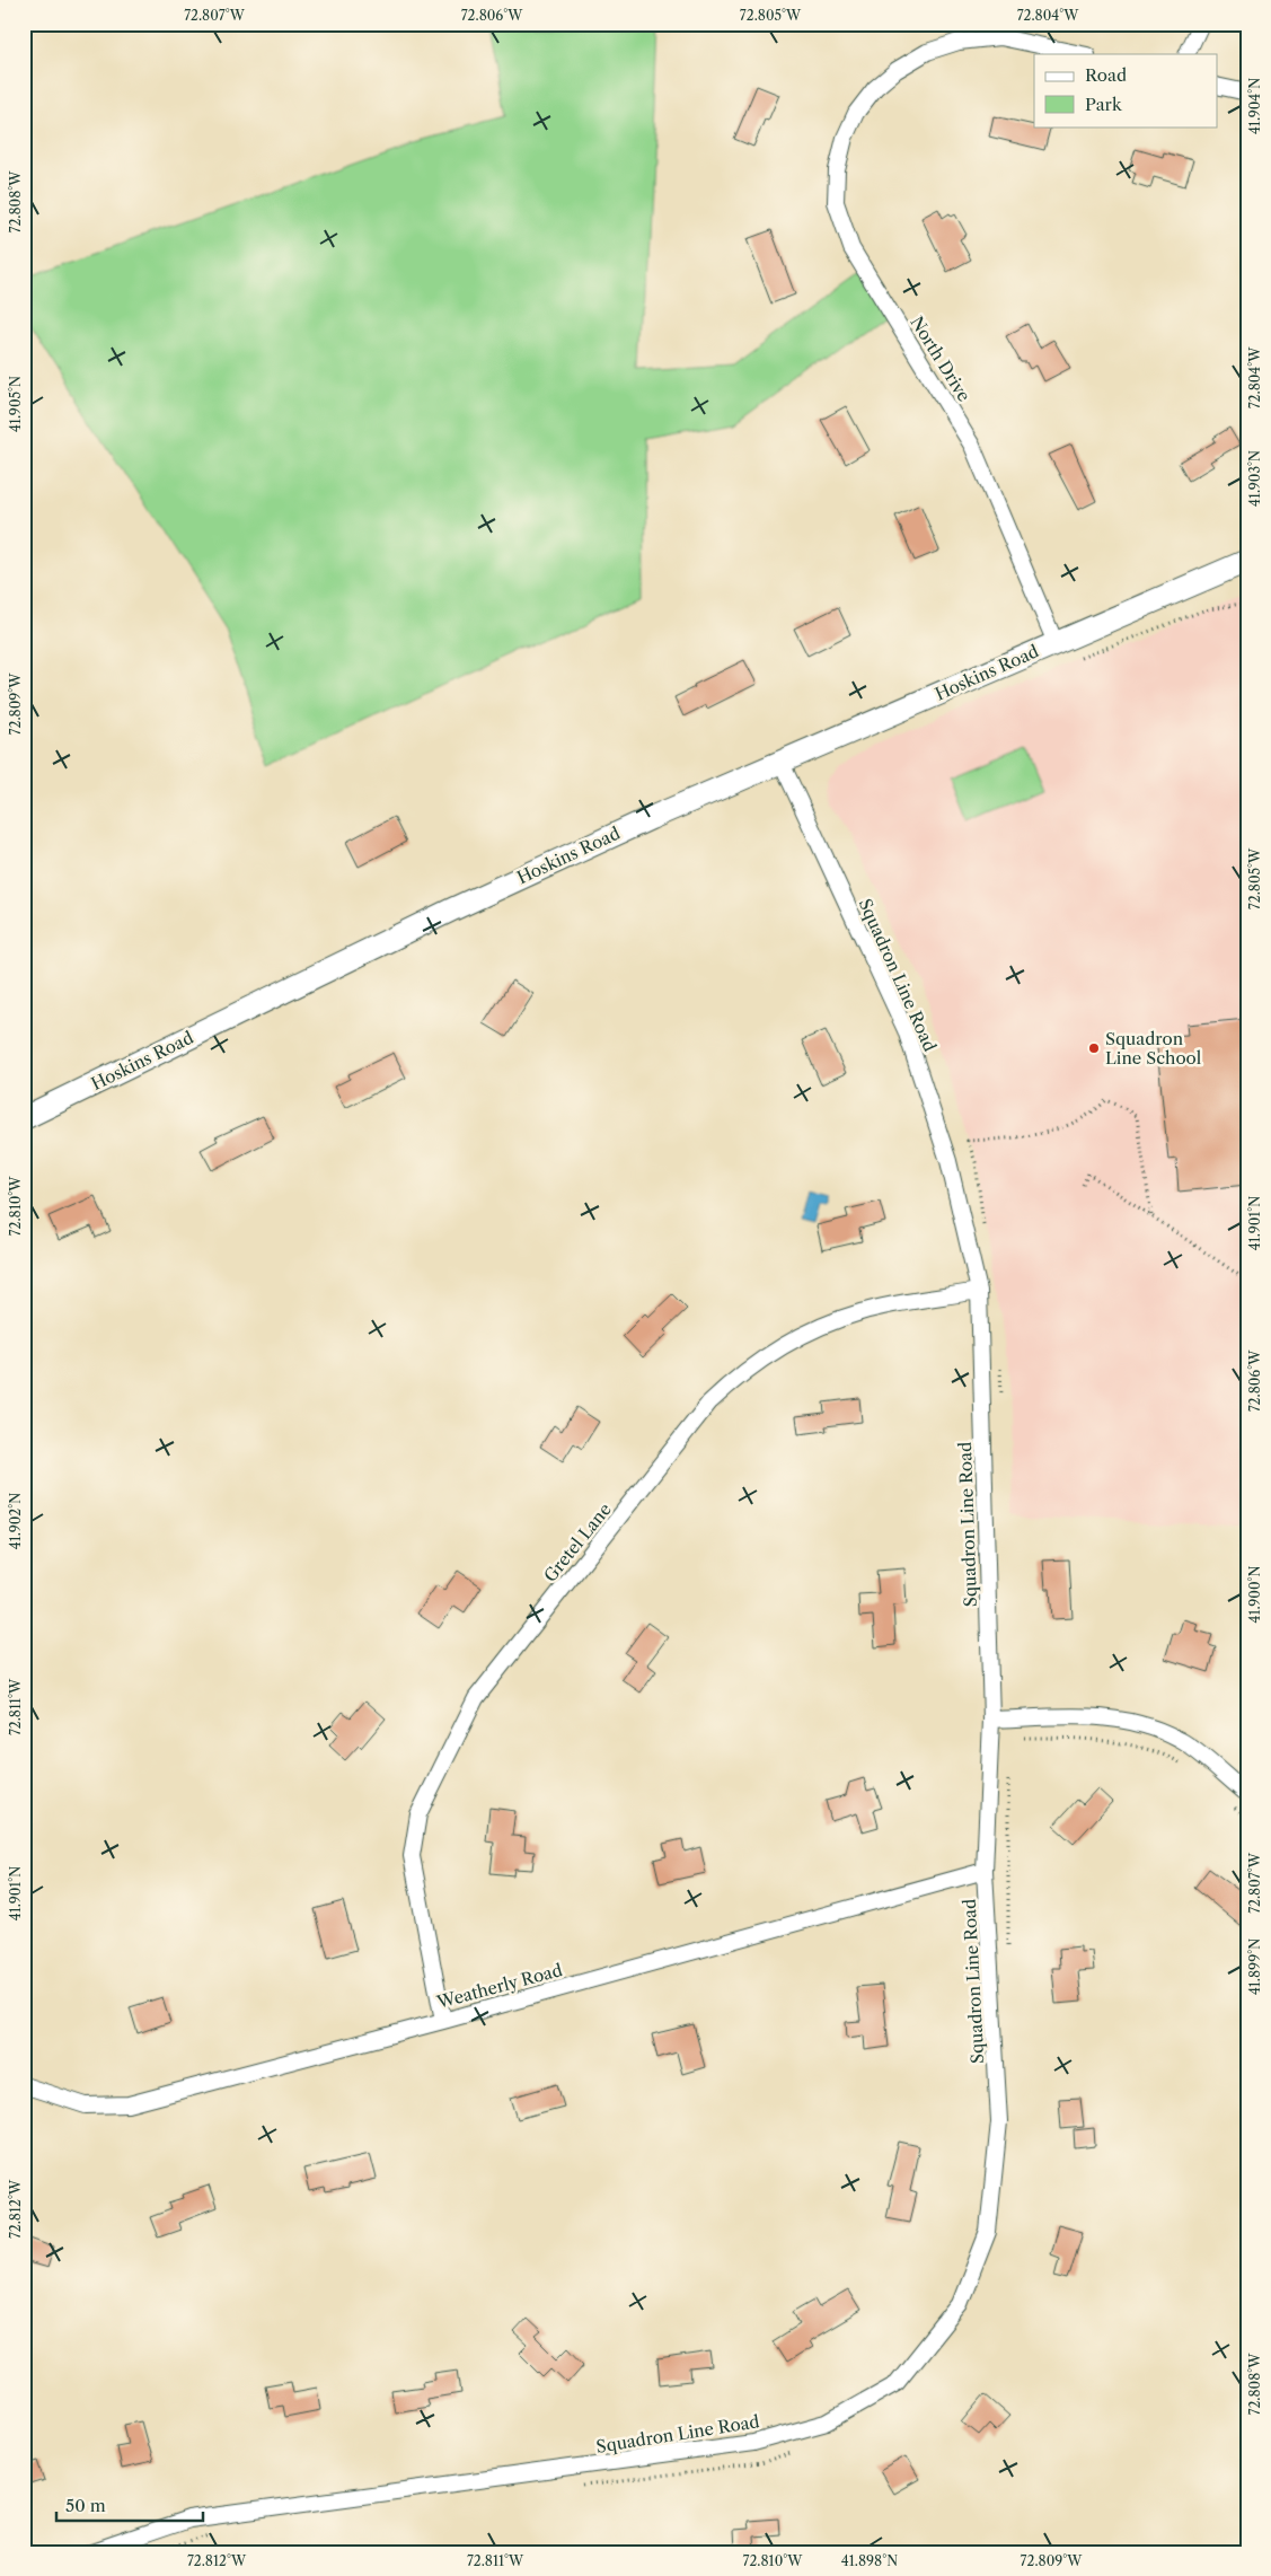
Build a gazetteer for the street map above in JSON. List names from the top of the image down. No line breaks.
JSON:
{"streets":{"street":["North Drive","Hoskins Road","Squadron Line Road","Gretel Lane","Weatherly Road"]},"crossings":[["North Drive","Hoskins Road"],["Hoskins Road","Squadron Line Road"],["Squadron Line Road","Gretel Lane"],["Squadron Line Road","Weatherly Road"],["Gretel Lane","Weatherly Road"]],"places":["Squadron Line School"],"legend":["Road","Park"],"scale_bar":"50 m","coordinates":["72.807°W","72.806°W","72.805°W","72.804°W","41.904°N","72.808°W","41.905°N","41.903°N","72.809°W","72.810°W","41.901°N","41.902°N","41.900°N","72.811°W","41.899°N","72.812°W","41.898°N"]}
